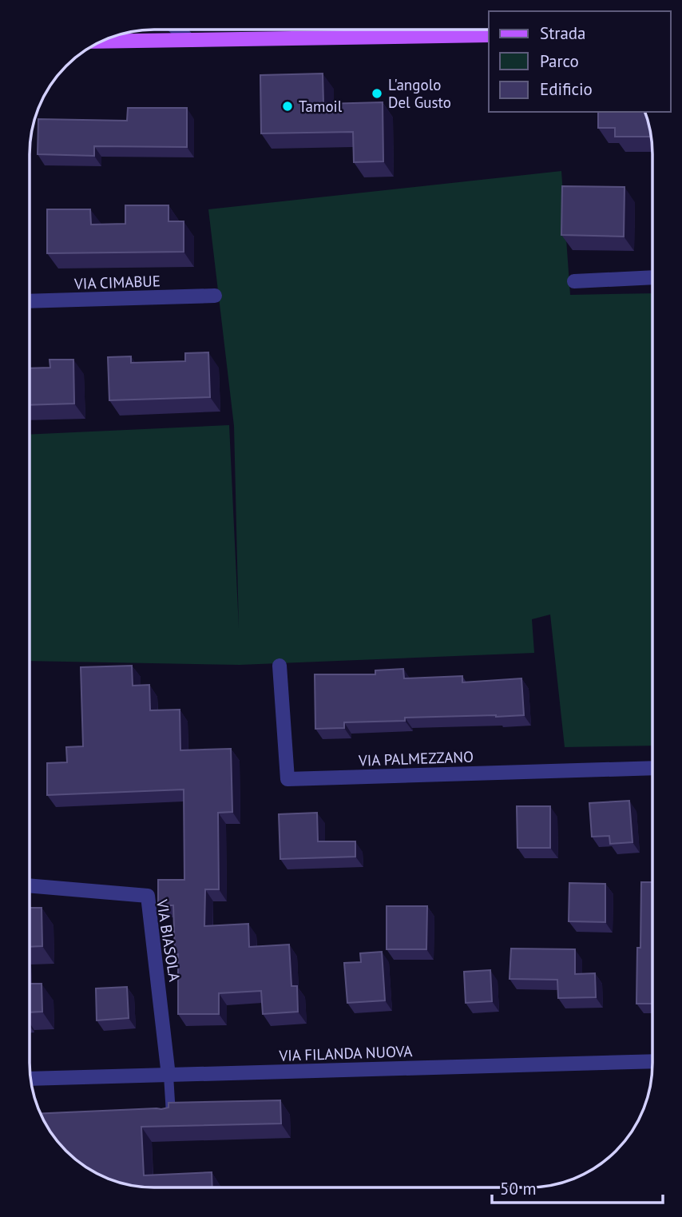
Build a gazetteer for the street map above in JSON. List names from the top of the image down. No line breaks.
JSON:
{"streets":{"street":["VIA CIMABUE","VIA PALMEZZANO","VIA BIASOLA","VIA FILANDA NUOVA"]},"crossings":[["VIA BIASOLA","VIA FILANDA NUOVA"]],"places":["L'angolo Del Gusto","Tamoil"],"legend":["Strada","Parco","Edificio"],"scale_bar":"50 m"}
